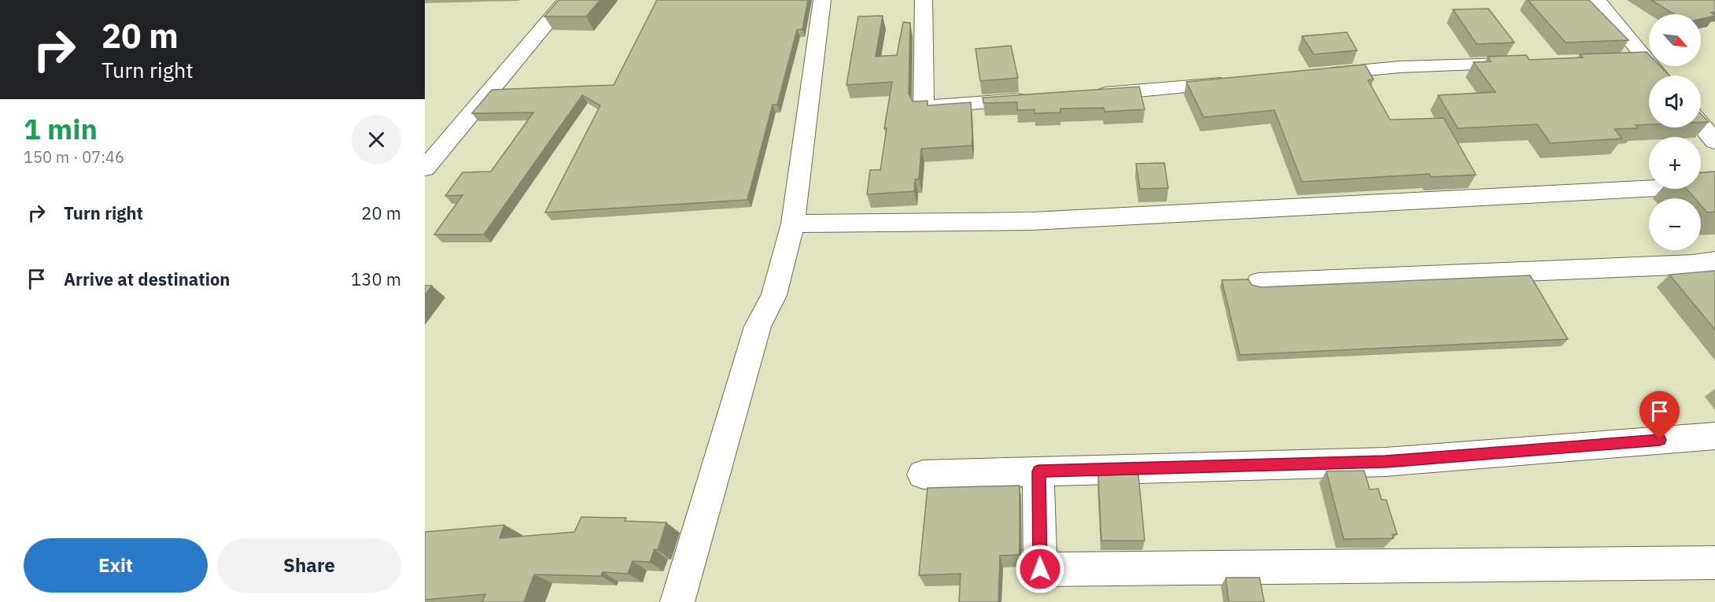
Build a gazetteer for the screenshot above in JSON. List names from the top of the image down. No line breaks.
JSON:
{"north":"bottom right","page":{"turn":["20 m","Turn right"],"map_buttons":["+","−"],"heading":["1 min","150 m · 07:46"],"list":[{"name":"Turn right","value":"20 m"},{"name":"Arrive at destination","value":"130 m"}],"buttons":["Exit","Share"]}}
